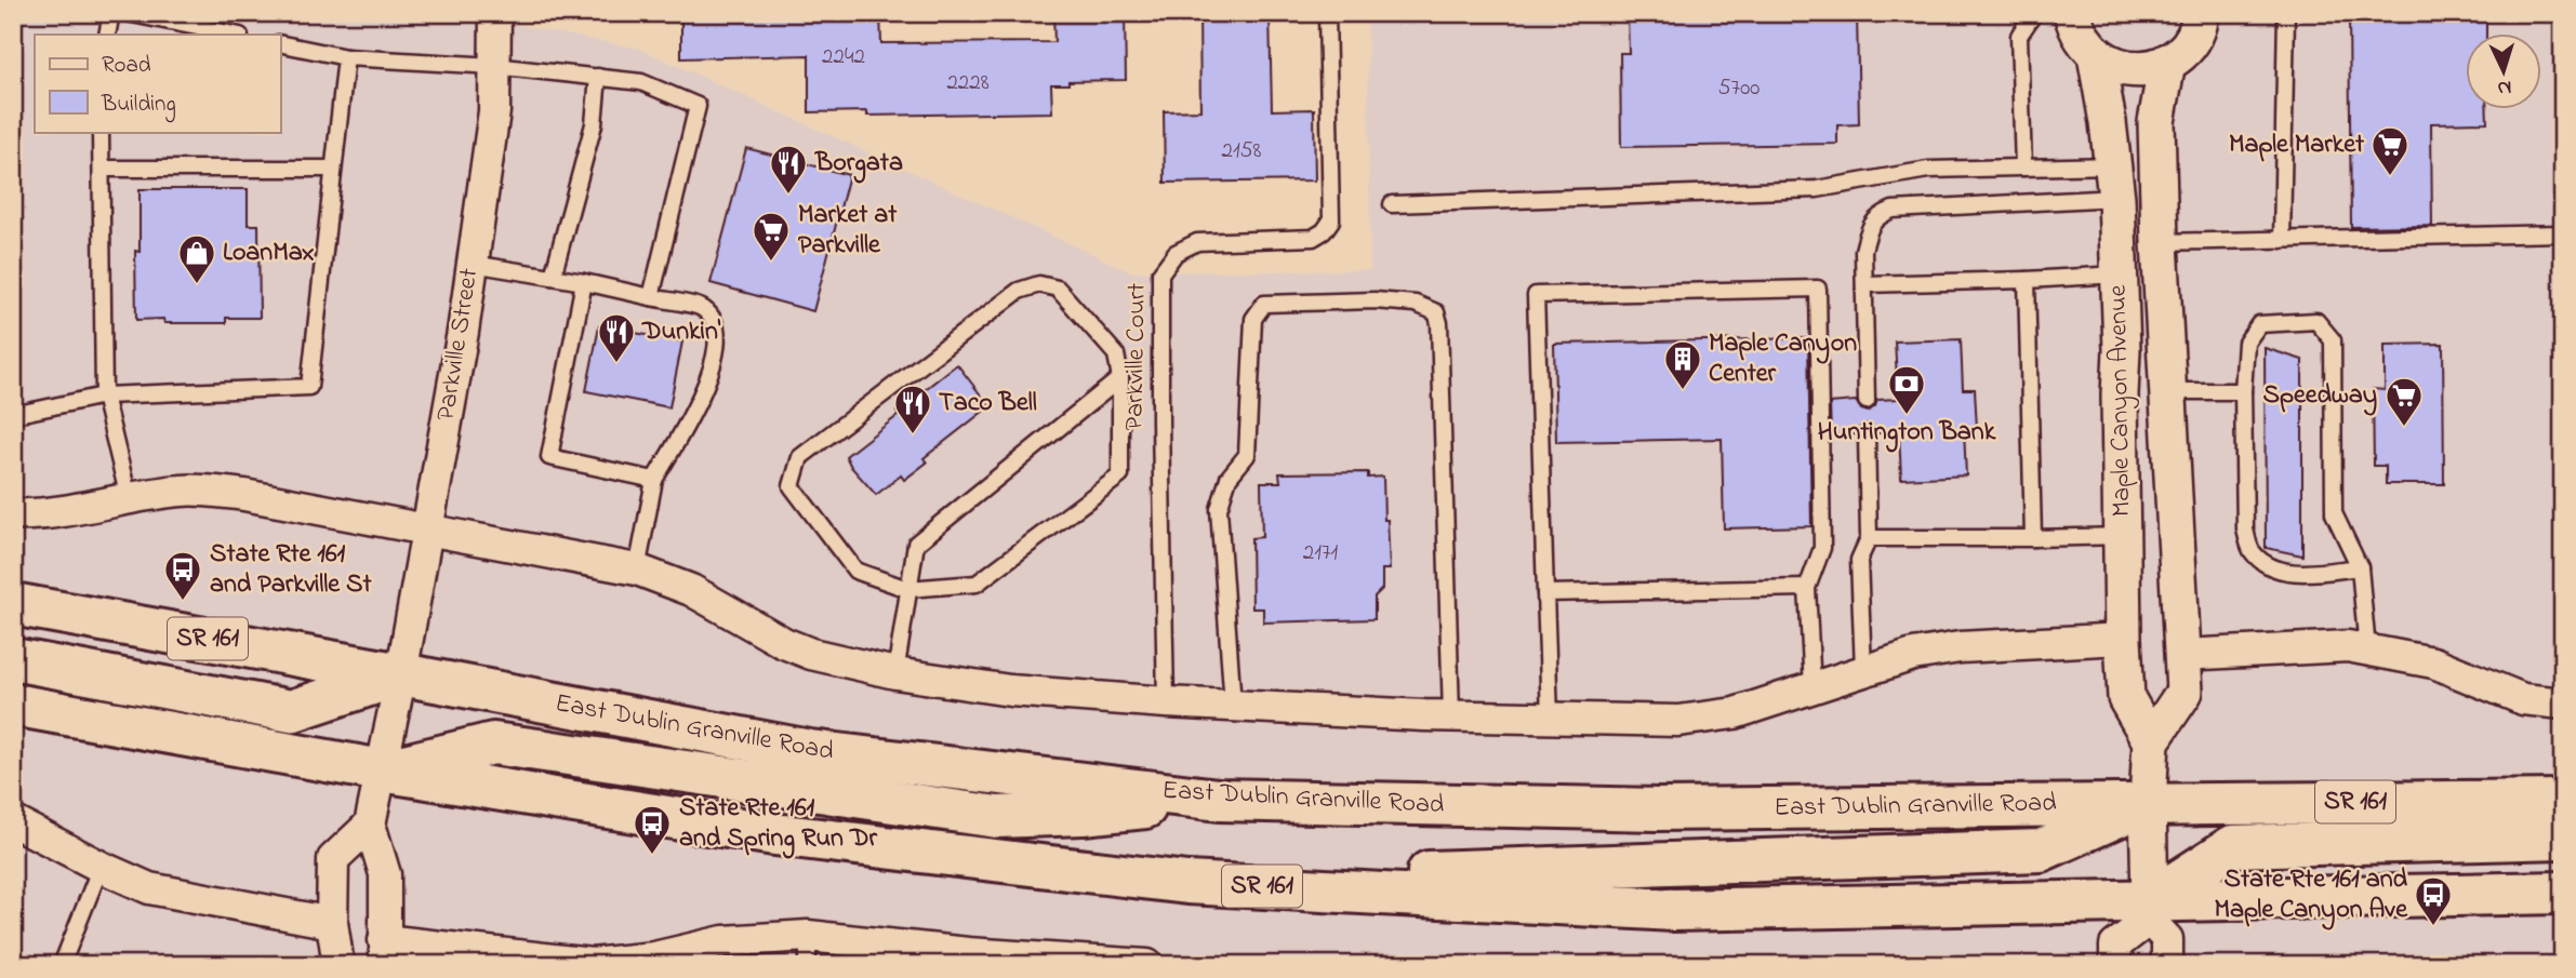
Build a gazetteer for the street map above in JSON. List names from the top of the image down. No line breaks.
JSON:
{"streets":{"main road":["SR 161","East Dublin Granville Road"],"street":["Parkville Street","Maple Canyon Avenue"],"lane":["Parkville Court"]},"crossings":[["Parkville Street","SR 161"],["Parkville Street","East Dublin Granville Road"]],"places":{"supermarket":["Maple Market","Market at Parkville","Speedway"],"restaurant":["Borgata","Dunkin'","Taco Bell"],"shop":["LoanMax"],"building":["Maple Canyon Center"],"bank":["Huntington Bank"],"bus stop":["State Rte 161 and Parkville St","State Rte 161 and Spring Run Dr","State Rte 161 and Maple Canyon Ave"]},"house_numbers":["2242","2228","5700","2158","2171"],"legend":["Road","Building"],"north":"bottom"}
